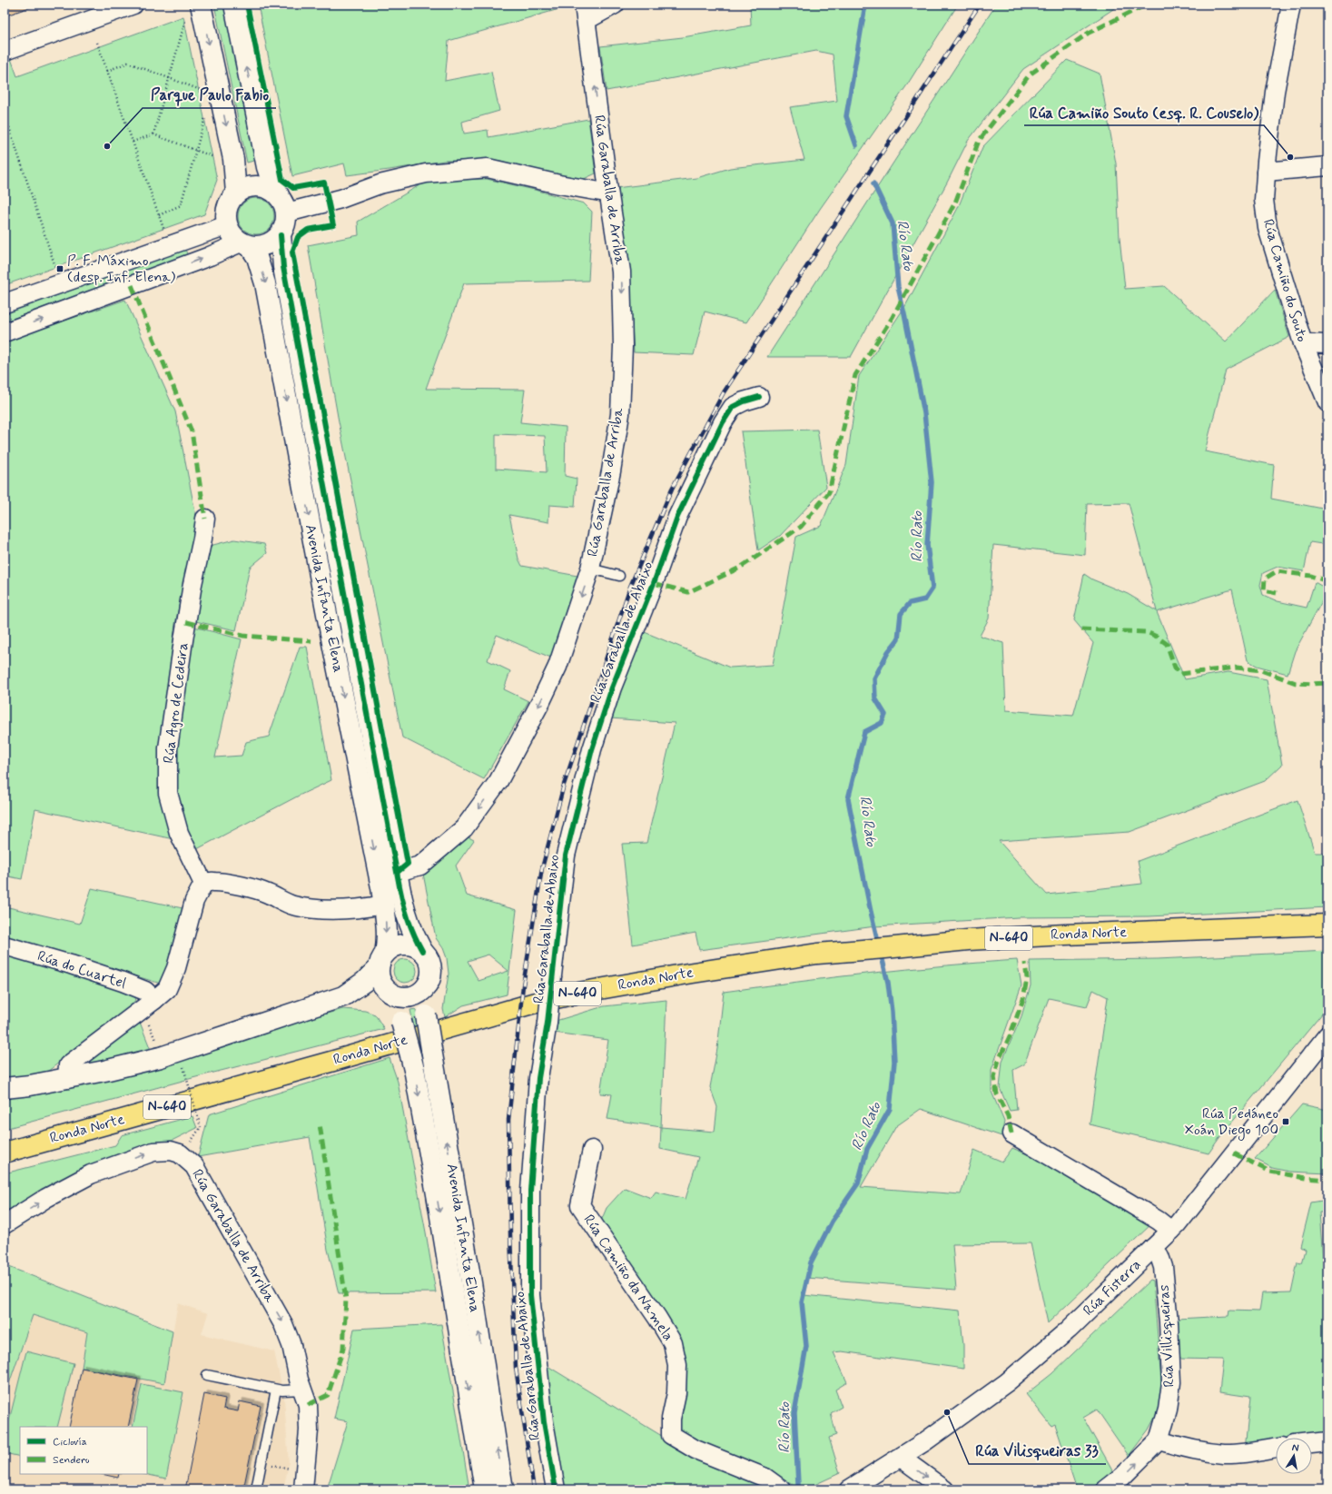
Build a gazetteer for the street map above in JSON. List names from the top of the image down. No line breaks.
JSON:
{"streets":{"highway":["Ronda Norte","N-640"],"street":["Rúa Garaballa de Arriba","Rúa Camiño do Souto","Avenida Infanta Elena","Rúa Garaballa de Abaixo","Rúa Agro de Cedeira","Rúa do Cuartel","Rúa Camiño da Namela","Rúa Fisterra","Rúa Villisqueiras"]},"crossings":[["Rúa Garaballa de Arriba","Avenida Infanta Elena"],["Rúa Fisterra","Rúa Villisqueiras"]],"water":["Río Rato"],"places":{"other":["Parque Paulo Fabio","Rúa Camiño Souto (esq. R. Couselo)","Rúa Vilisqueiras 33"],"transit":["P. F. Máximo (desp. Inf. Elena)","Rúa Pedáneo Xoán Diego 100"]},"legend":["Ciclovía","Sendero"],"north":"top"}
